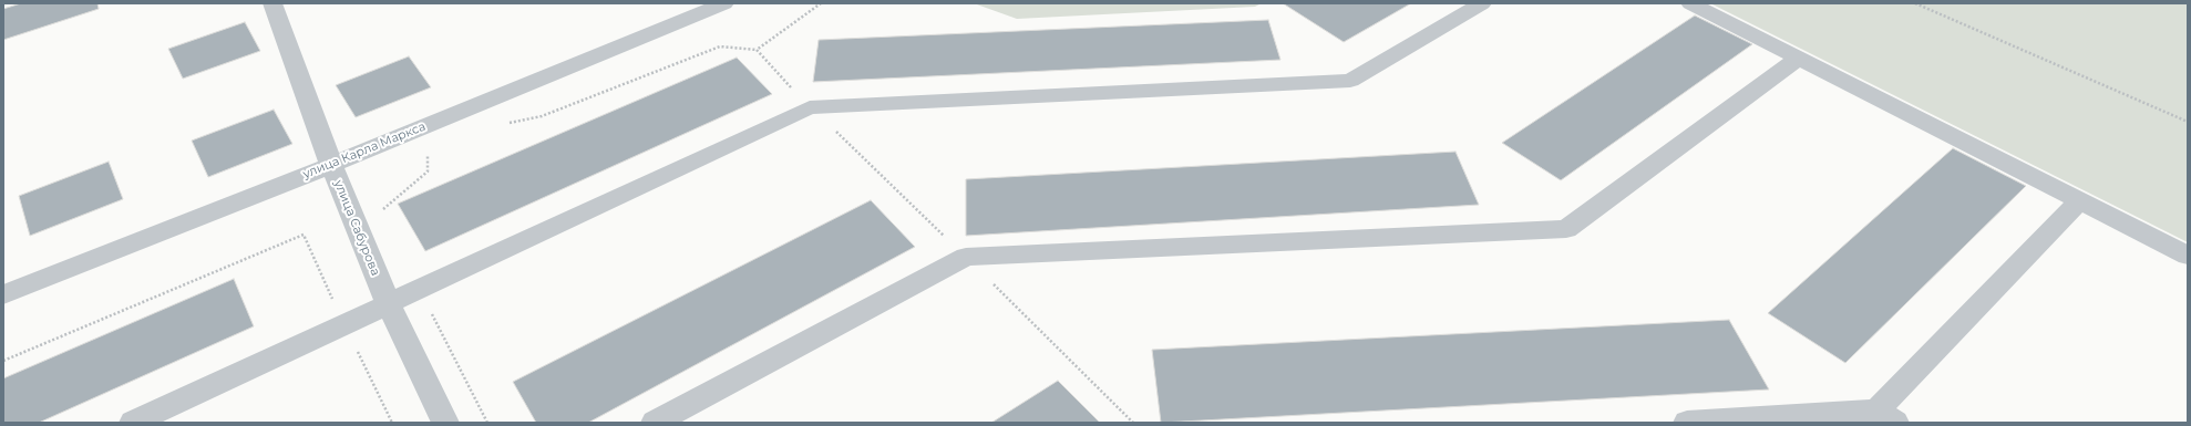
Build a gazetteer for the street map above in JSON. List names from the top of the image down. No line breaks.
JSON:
{"streets":{"street":["улица Карла Маркса","улица Сабурова"]},"crossings":[["улица Карла Маркса","улица Сабурова"]]}
